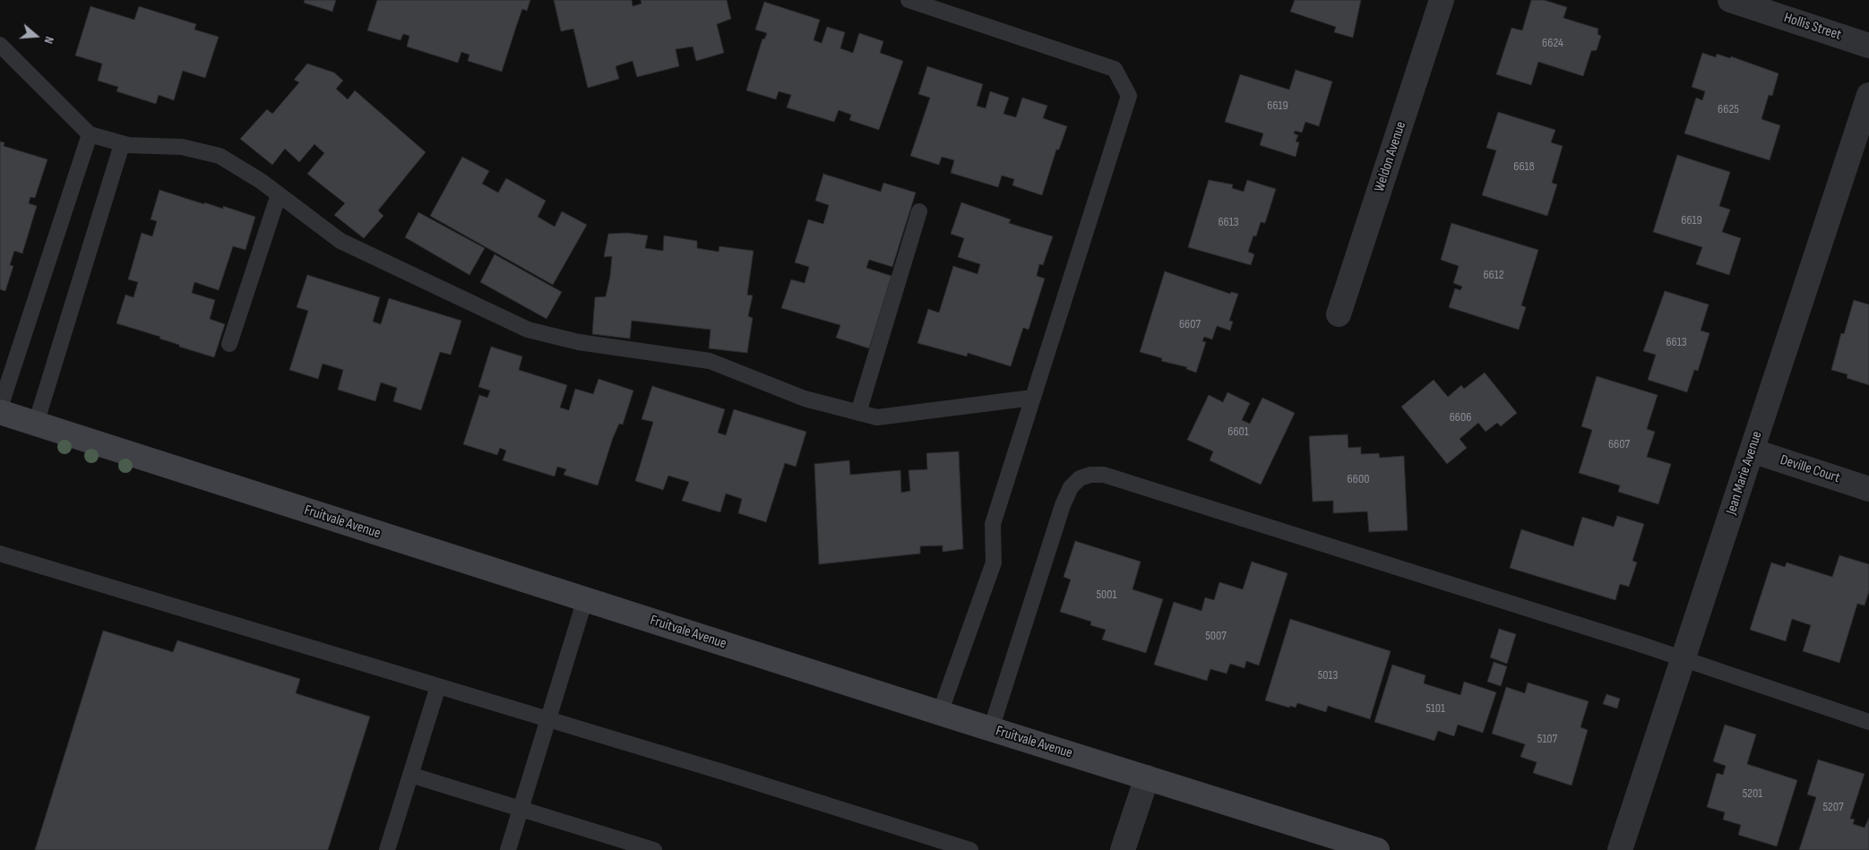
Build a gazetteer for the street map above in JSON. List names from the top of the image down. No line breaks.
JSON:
{"streets":{"main road":["Fruitvale Avenue"],"street":["Hollis Street","Weldon Avenue","Deville Court","Jean Marie Avenue"]},"crossings":[["Deville Court","Jean Marie Avenue"]],"house_numbers":["6624","6619","6625","6618","6619","6613","6612","6607","6613","6606","6601","6607","6600","5001","5007","5013","5101","5107","5201","5207"],"north":"right"}
